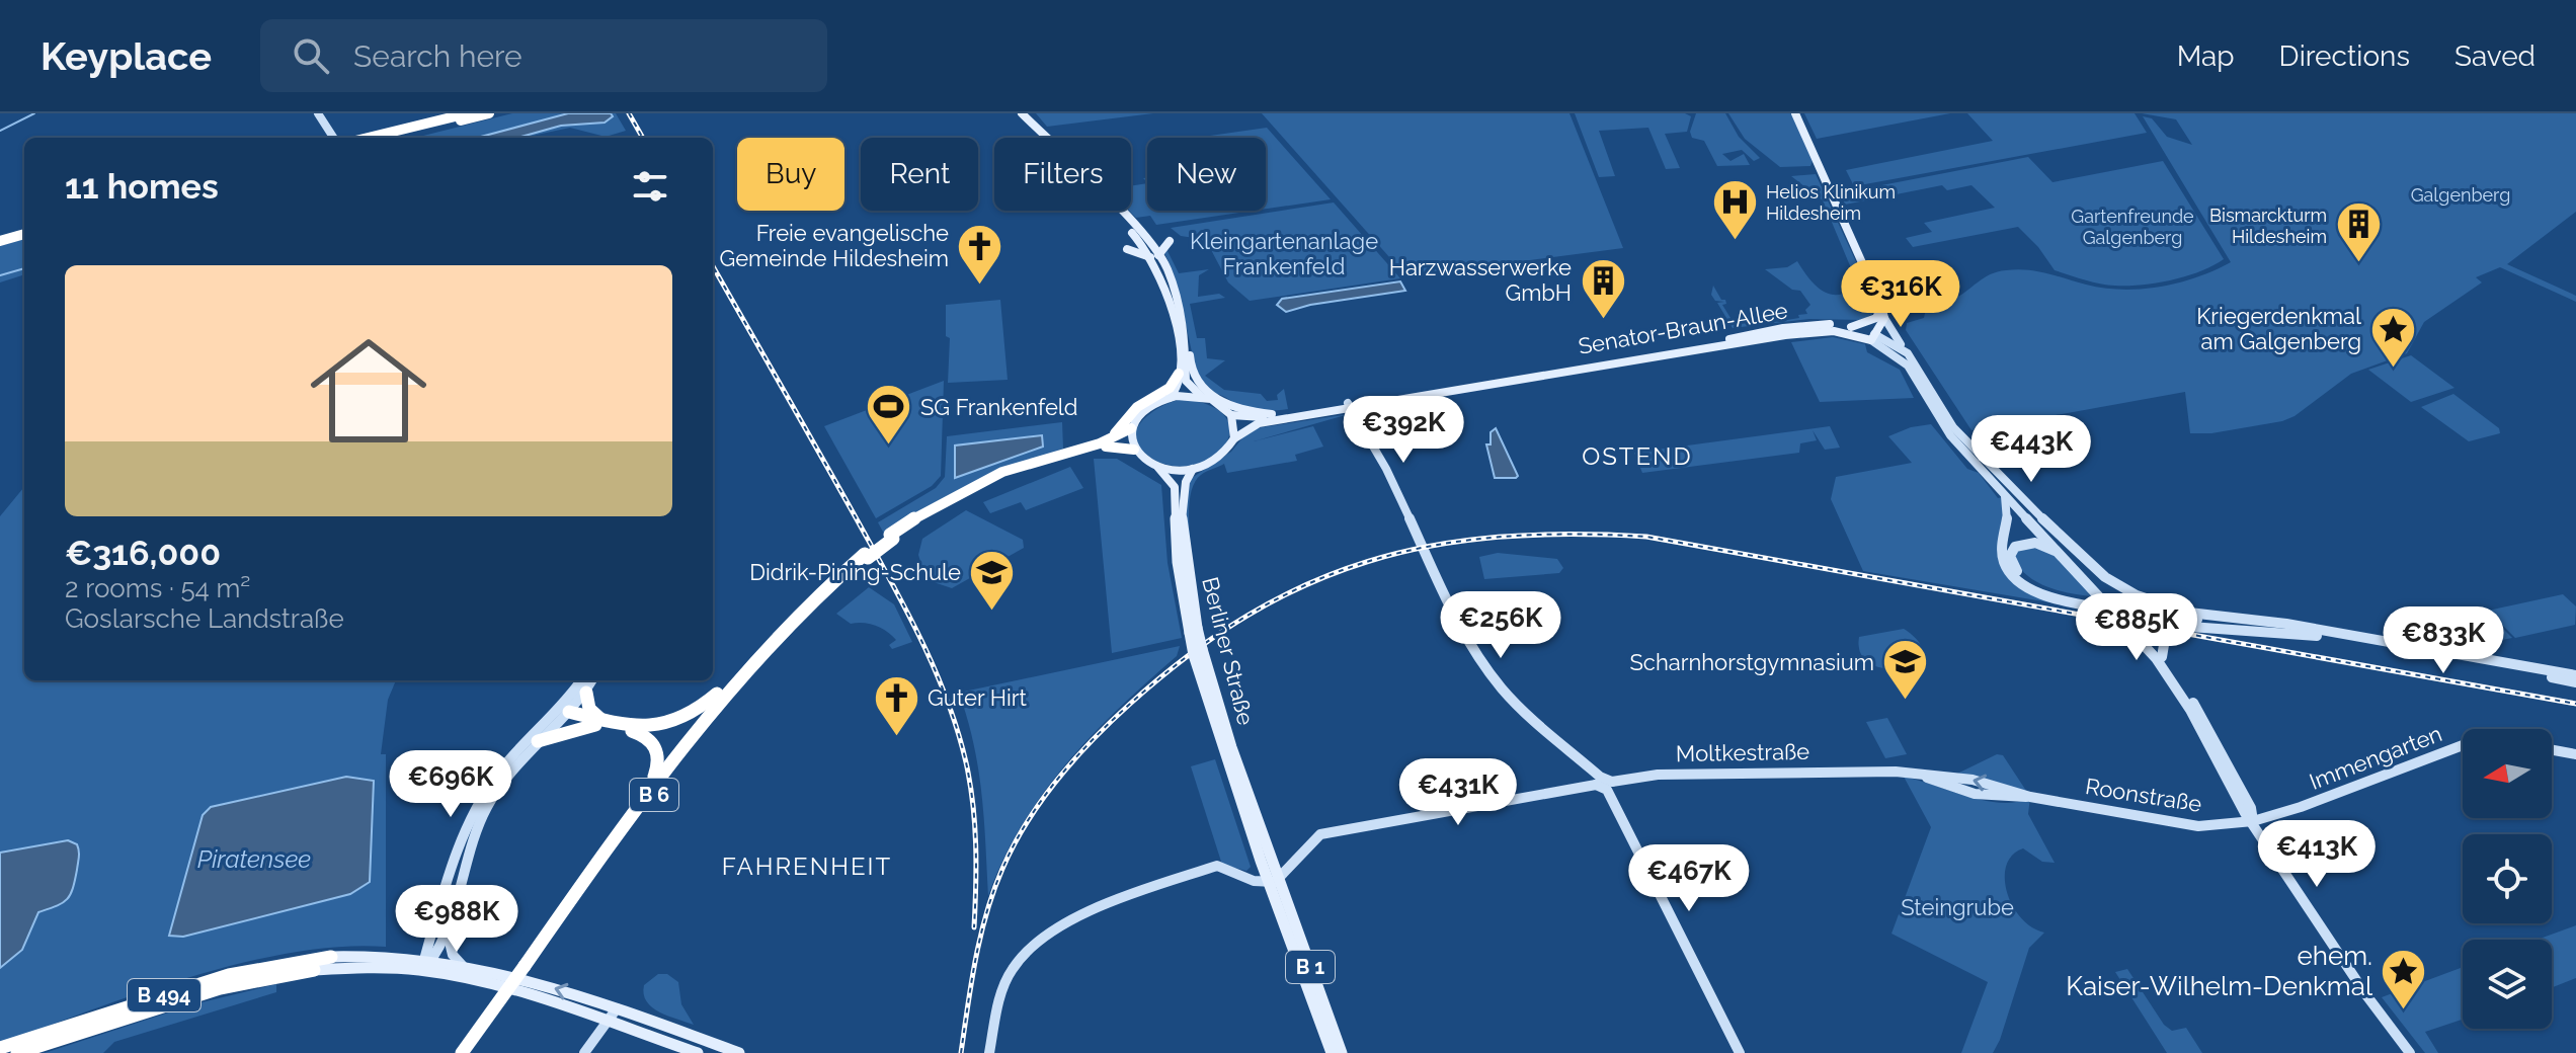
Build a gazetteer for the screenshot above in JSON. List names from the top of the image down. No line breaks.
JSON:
{"streets":{"highway":["B 6","B 494"],"main road":["Senator-Braun-Allee","Berliner Straße","Moltkestraße","Immengarten","Roonstraße","B 1"]},"crossings":[["Senator-Braun-Allee","Berliner Straße"],["Senator-Braun-Allee","B 6"],["Berliner Straße","B 6"],["Berliner Straße","B 1"],["Moltkestraße","Roonstraße"],["Moltkestraße","B 1"],["Immengarten","Roonstraße"]],"districts":["OSTEND","FAHRENHEIT"],"water":["Piratensee"],"parks":["Galgenberg","Gartenfreunde Galgenberg","Kleingartenanlage Frankenfeld","Steingrube"],"places":{"hospital":["Helios Klinikum Hildesheim"],"building":["Bismarckturm Hildesheim","Harzwasserwerke GmbH"],"church":["Freie evangelische Gemeinde Hildesheim","Guter Hirt"],"place":["Kriegerdenkmal am Galgenberg","ehem. Kaiser-Wilhelm-Denkmal"],"sports":["SG Frankenfeld"],"school or university":["Didrik-Pining-Schule","Scharnhorstgymnasium"]},"north":"left","page":{"header":"Keyplace","search":"Search here","nav":["Map","Directions","Saved"],"chip":["Buy","Rent","Filters","New"],"heading":"11 homes","list":[{"name":"€316,000","note":"2 rooms · 54 m² · Goslarsche Landstraße"}],"price":["€316K","€392K","€443K","€256K","€885K","€833K","€696K","€431K","€413K","€467K","€988K"]}}
